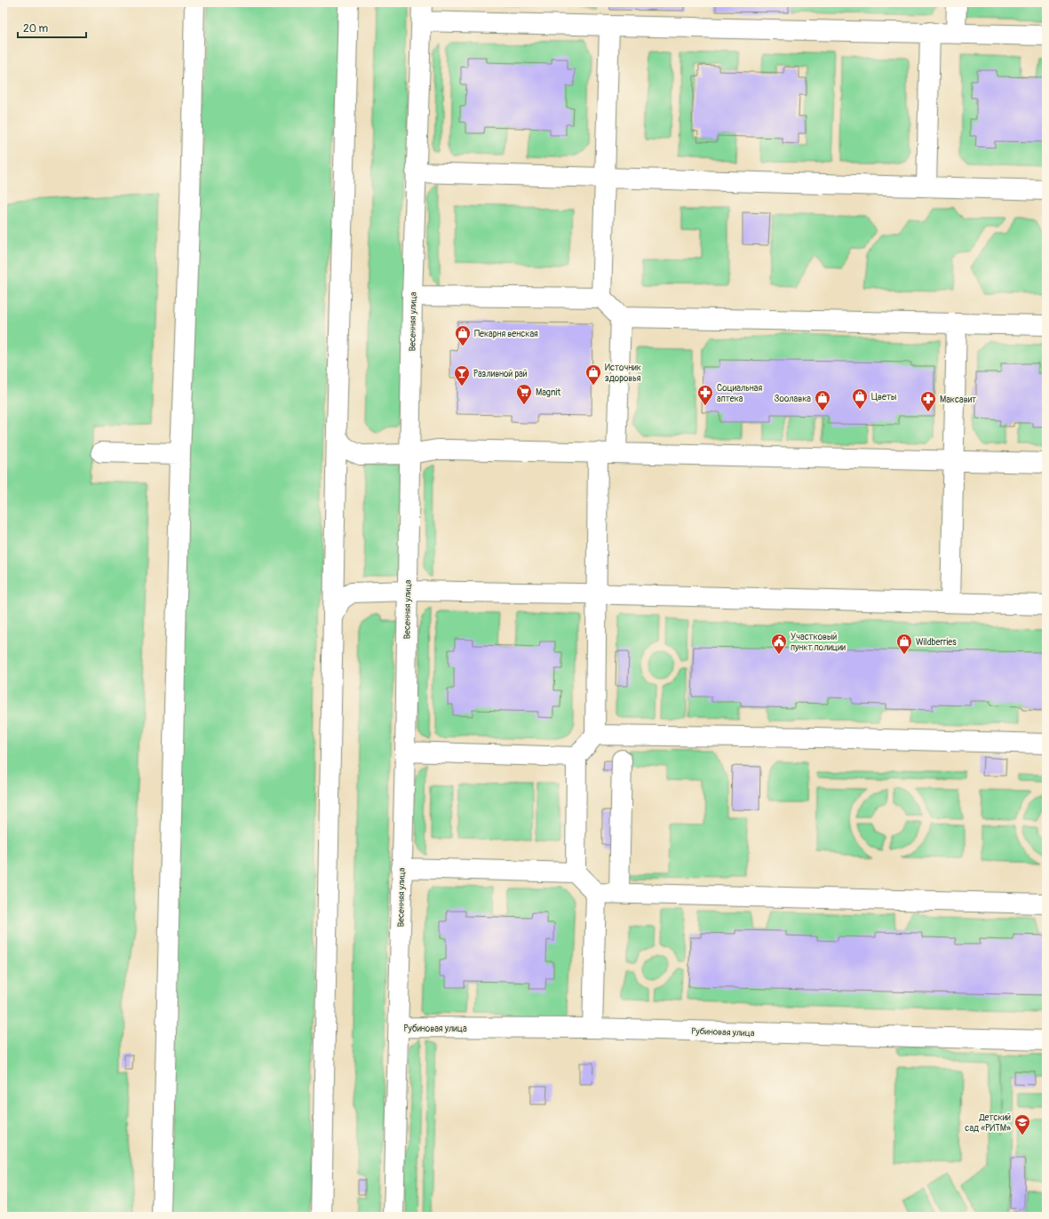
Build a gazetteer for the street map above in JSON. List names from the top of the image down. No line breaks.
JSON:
{"streets":{"street":["Весенняя улица","Рубиновая улица"]},"crossings":[["Весенняя улица","Рубиновая улица"]],"places":{"shop":["Пекарня венская","Источник здоровья","Цветы","Зоолавка","Wildberries"],"bar":["Разливной рай"],"supermarket":["Magnit"],"pharmacy":["Социальная аптека","Максавит"],"public building":["Участковый пункт полиции"],"school or university":["Детский сад «РИТМ»"]},"scale_bar":"20 m"}
